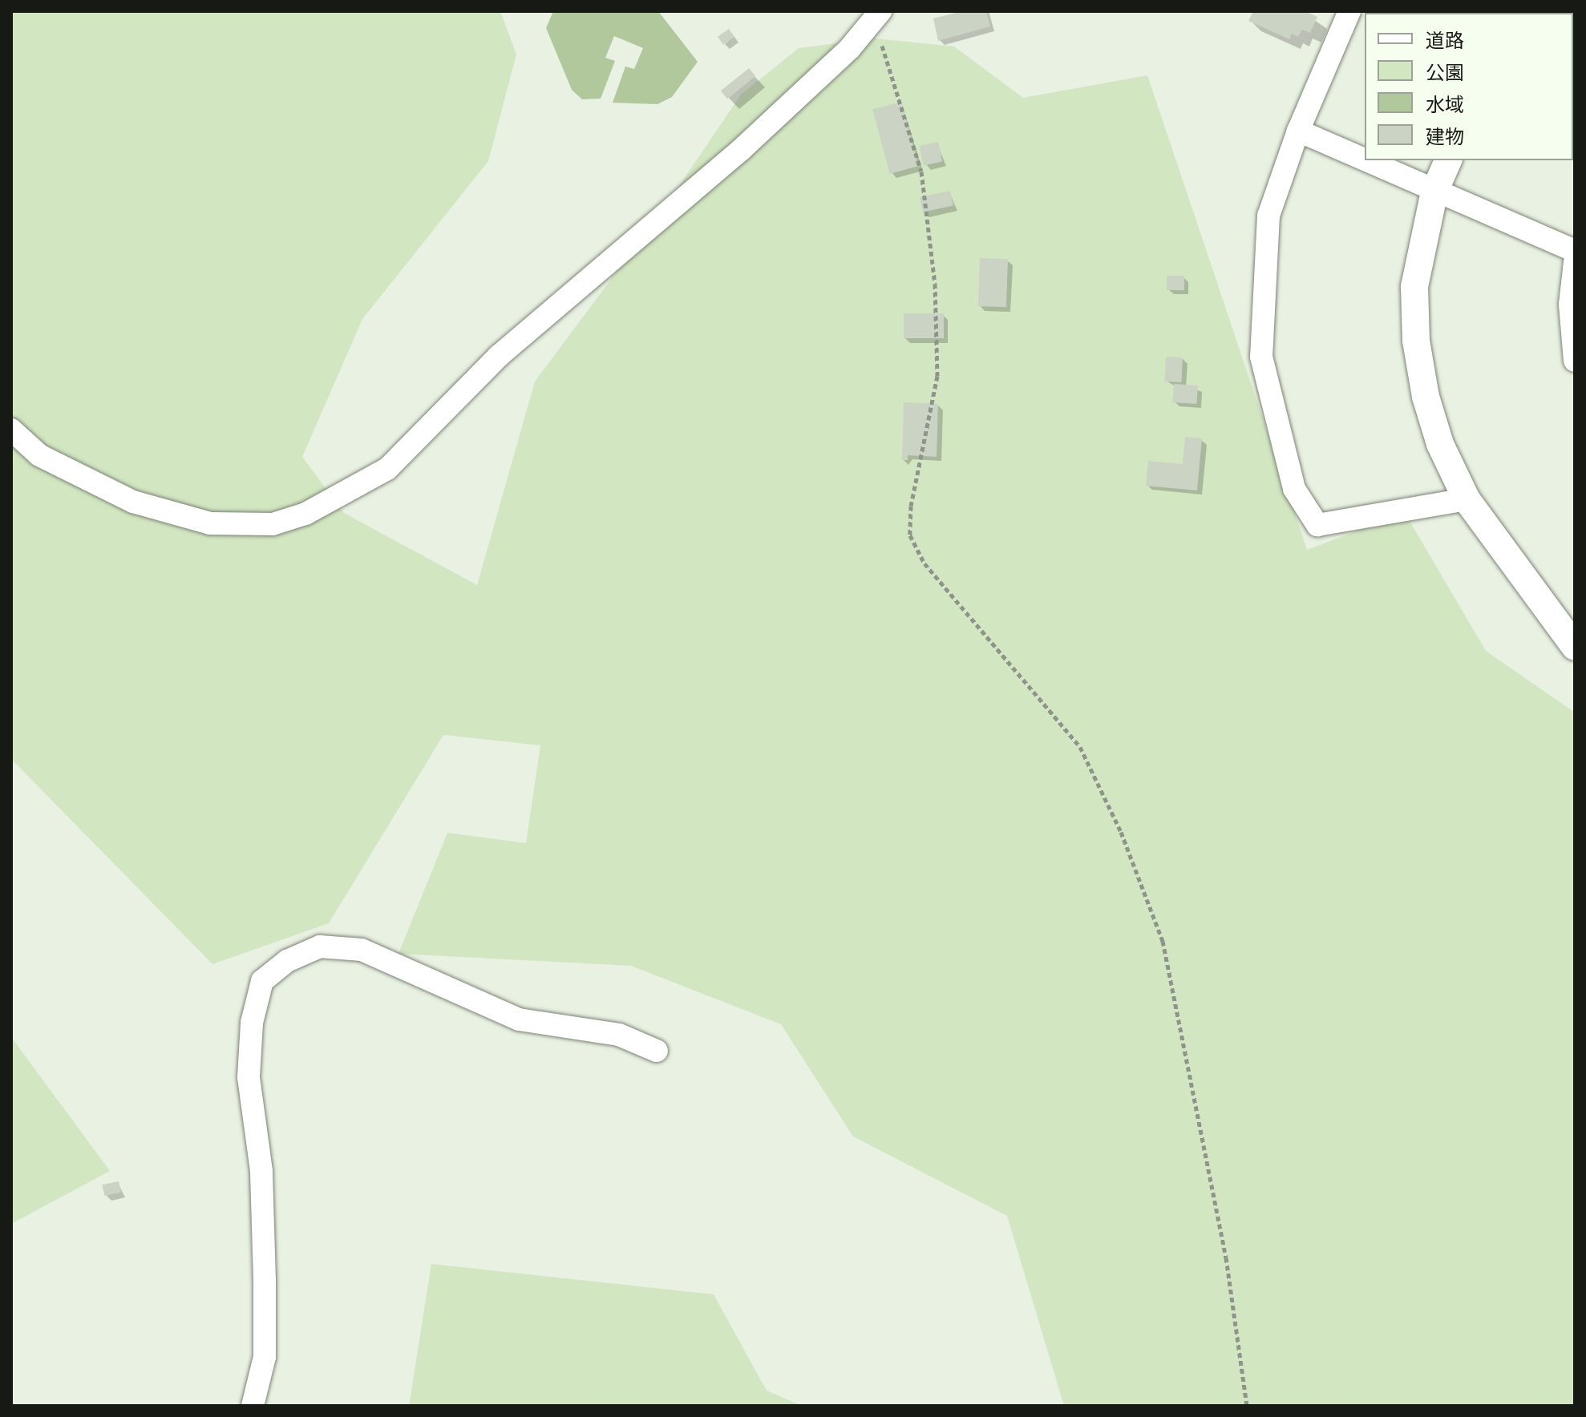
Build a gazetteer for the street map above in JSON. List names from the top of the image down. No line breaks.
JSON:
{"legend":["道路","公園","水域","建物"]}
